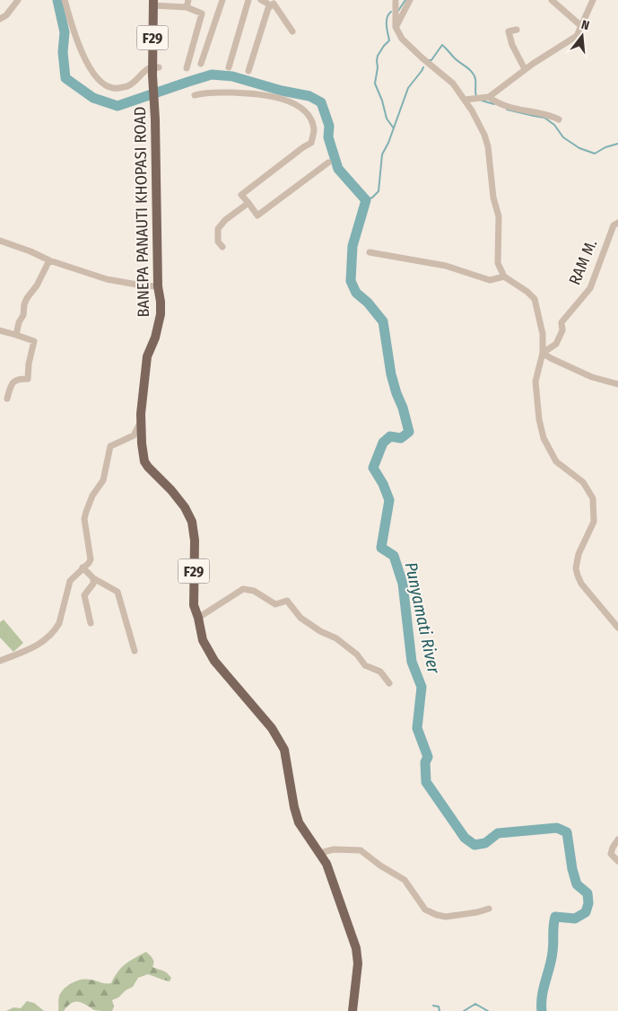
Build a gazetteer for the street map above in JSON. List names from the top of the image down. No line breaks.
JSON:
{"streets":{"main road":["F29","BANEPA PANAUTI KHOPASI ROAD"],"street":["RAM M."]},"crossings":[["F29","BANEPA PANAUTI KHOPASI ROAD"]],"water":["Punyamati River"],"north":"top"}
